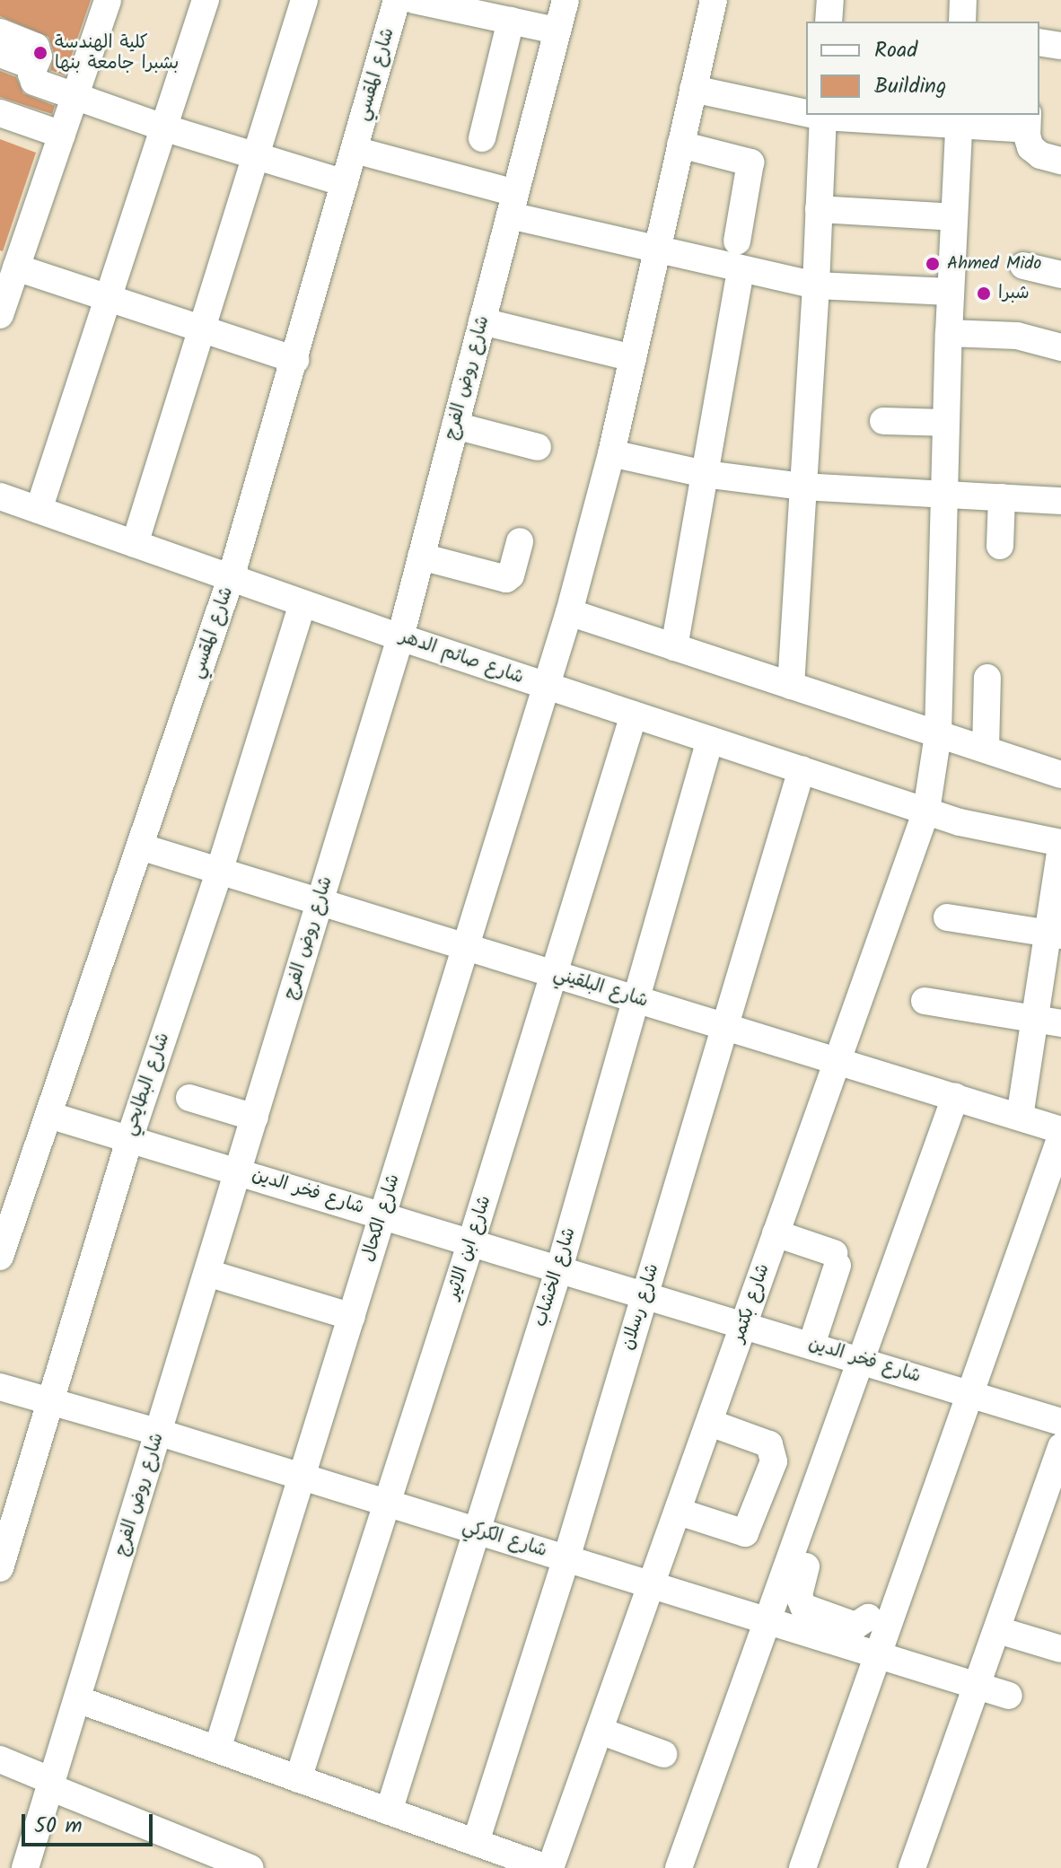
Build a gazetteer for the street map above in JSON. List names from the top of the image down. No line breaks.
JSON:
{"streets":{"street":["شارع المقسي","شارع روض الفرج","شارع صائم الدهر","شارع البلقيني","شارع البطايحي","شارع فخر الدين","شارع الكحال","شارع ابن الاثير","شارع الخشاب","شارع بكتمر","شارع رسلان","شارع الكركي"]},"crossings":[["شارع المقسي","شارع صائم الدهر"],["شارع المقسي","شارع البلقيني"],["شارع المقسي","شارع فخر الدين"],["شارع روض الفرج","شارع صائم الدهر"],["شارع روض الفرج","شارع البلقيني"],["شارع روض الفرج","شارع فخر الدين"],["شارع روض الفرج","شارع الكركي"],["شارع صائم الدهر","شارع البطايحي"],["شارع صائم الدهر","شارع الكحال"],["شارع صائم الدهر","شارع ابن الاثير"],["شارع صائم الدهر","شارع الخشاب"],["شارع صائم الدهر","شارع بكتمر"],["شارع صائم الدهر","شارع رسلان"],["شارع البلقيني","شارع البطايحي"],["شارع البلقيني","شارع الكحال"],["شارع البلقيني","شارع ابن الاثير"],["شارع البلقيني","شارع الخشاب"],["شارع البلقيني","شارع بكتمر"],["شارع البلقيني","شارع رسلان"],["شارع البطايحي","شارع فخر الدين"],["شارع البطايحي","شارع الكركي"],["شارع فخر الدين","شارع الكحال"],["شارع فخر الدين","شارع ابن الاثير"],["شارع فخر الدين","شارع الخشاب"],["شارع فخر الدين","شارع بكتمر"],["شارع فخر الدين","شارع رسلان"],["شارع الكحال","شارع الكركي"],["شارع ابن الاثير","شارع الكركي"],["شارع الخشاب","شارع الكركي"],["شارع بكتمر","شارع الكركي"],["شارع رسلان","شارع الكركي"]],"places":["كلية الهندسة بشبرا جامعة بنها","Ahmed Mido","شبرا"],"legend":["Road","Building"],"scale_bar":"50 m"}
